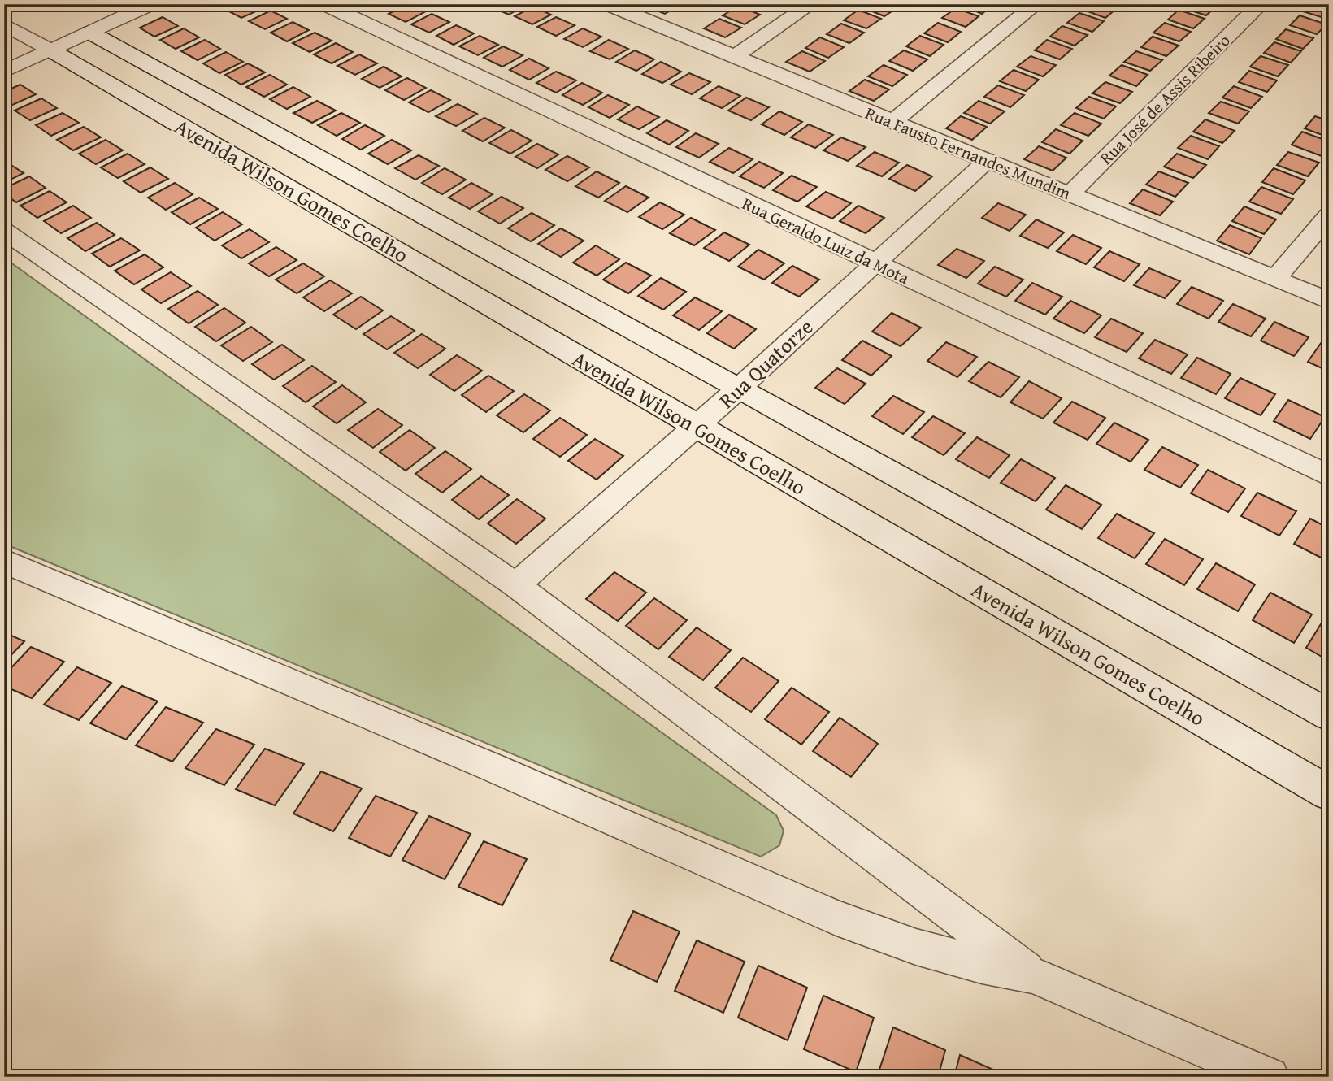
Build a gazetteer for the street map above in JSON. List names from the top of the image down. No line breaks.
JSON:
{"streets":{"street":["Rua José de Assis Ribeiro","Rua Fausto Fernandes Mundim","Avenida Wilson Gomes Coelho","Rua Geraldo Luiz da Mota","Rua Quatorze"]},"crossings":[["Rua José de Assis Ribeiro","Rua Fausto Fernandes Mundim"],["Rua Fausto Fernandes Mundim","Rua Quatorze"],["Avenida Wilson Gomes Coelho","Rua Quatorze"],["Rua Geraldo Luiz da Mota","Rua Quatorze"]]}
